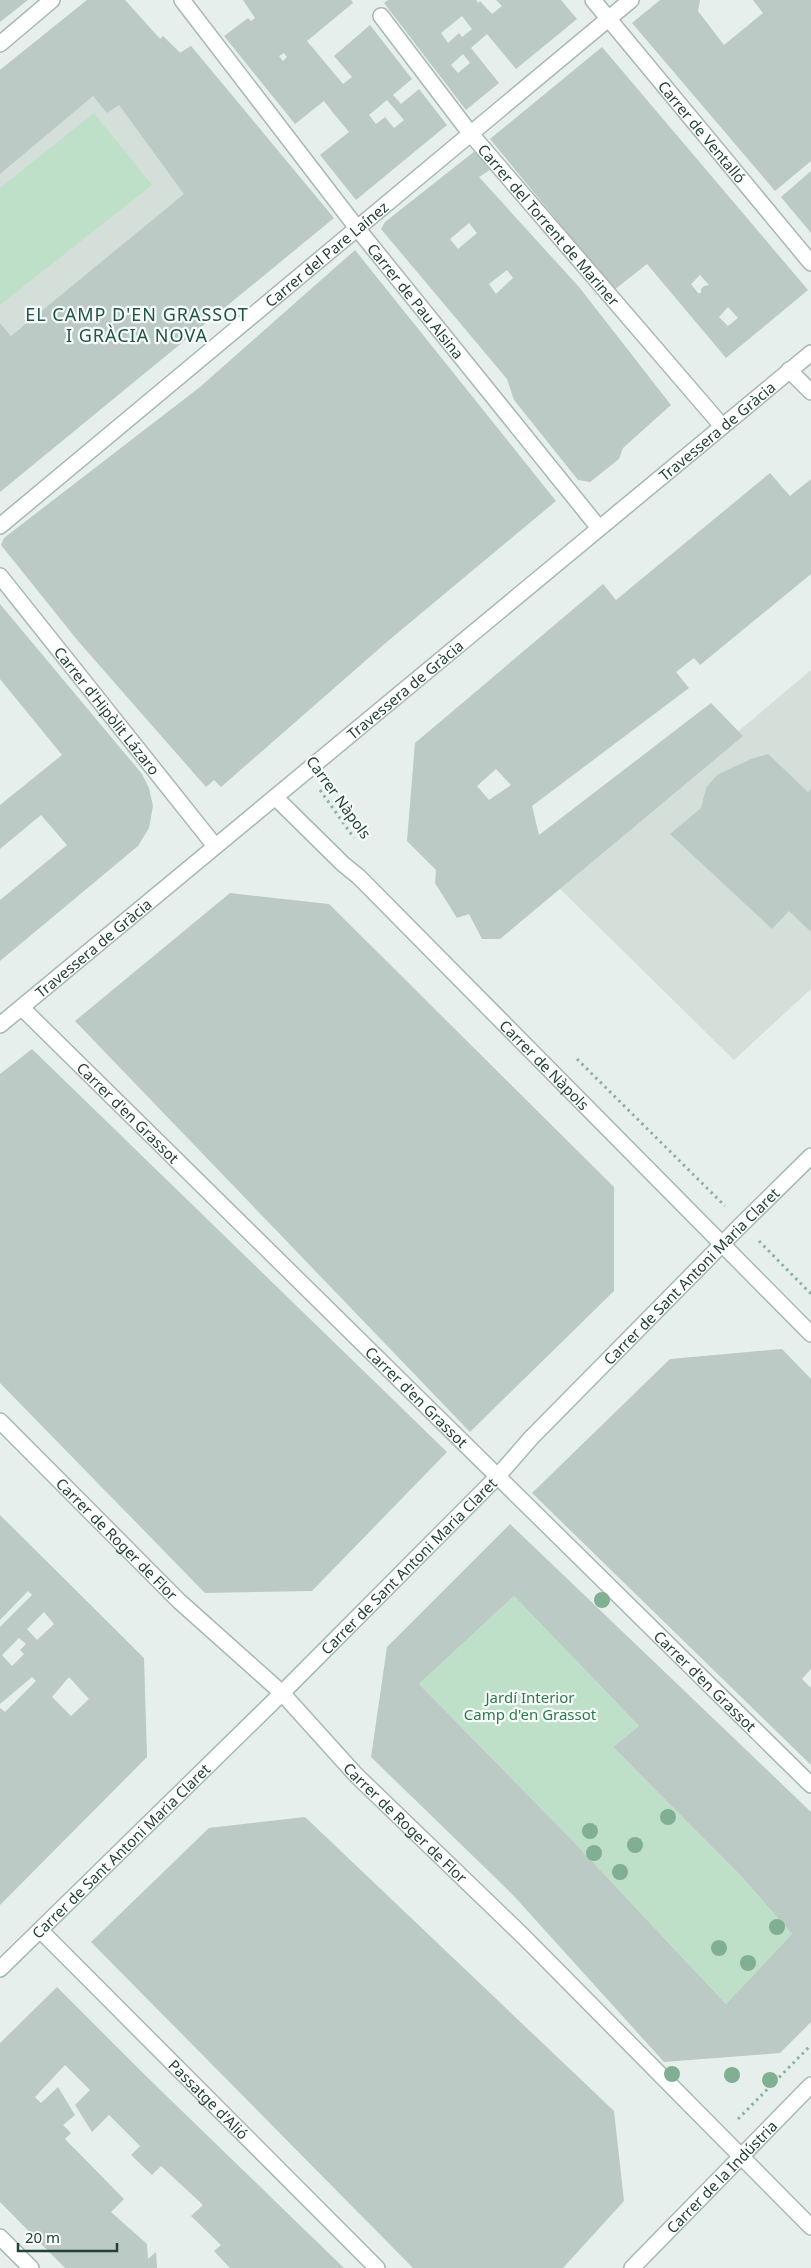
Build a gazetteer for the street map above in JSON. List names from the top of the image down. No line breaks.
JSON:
{"streets":{"street":["Carrer de Ventalló","Carrer del Torrent de Mariner","Carrer del Pare Laínez","Carrer de Pau Alsina","Travessera de Gràcia","Carrer d'Hipòlit Lázaro","Carrer de Nàpols","Carrer d'en Grassot","Carrer de Sant Antoni Maria Claret","Carrer de Roger de Flor","Passatge d'Alió","Carrer de la Indústria"],"path":["Carrer Nàpols"]},"crossings":[["Carrer de Ventalló","Carrer del Pare Laínez"],["Carrer del Torrent de Mariner","Carrer del Pare Laínez"],["Carrer del Torrent de Mariner","Travessera de Gràcia"],["Carrer del Pare Laínez","Carrer de Pau Alsina"],["Carrer de Pau Alsina","Travessera de Gràcia"],["Travessera de Gràcia","Carrer d'Hipòlit Lázaro"],["Travessera de Gràcia","Carrer Nàpols"],["Travessera de Gràcia","Carrer de Nàpols"],["Travessera de Gràcia","Carrer d'en Grassot"],["Carrer de Nàpols","Carrer de Sant Antoni Maria Claret"],["Carrer d'en Grassot","Carrer de Sant Antoni Maria Claret"],["Carrer de Sant Antoni Maria Claret","Carrer de Roger de Flor"],["Carrer de Sant Antoni Maria Claret","Passatge d'Alió"],["Carrer de Roger de Flor","Carrer de la Indústria"]],"districts":["EL CAMP D'EN GRASSOT I GRÀCIA NOVA"],"parks":["Jardí Interior Camp d'en Grassot"],"scale_bar":"20 m"}
